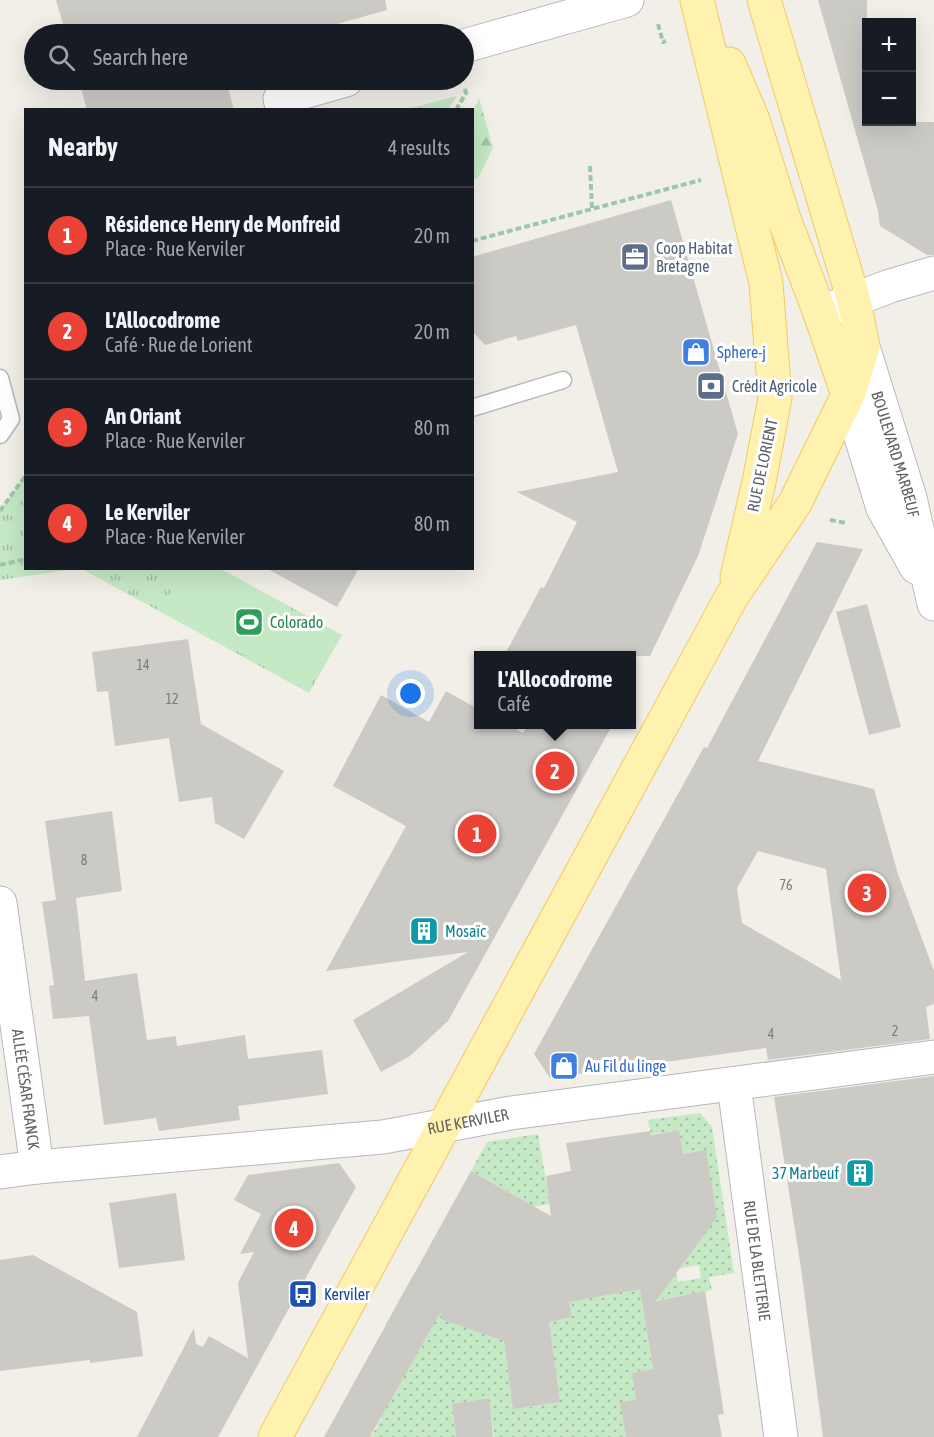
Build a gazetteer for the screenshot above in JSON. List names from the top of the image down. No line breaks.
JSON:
{"streets":{"main road":["RUE DE LORIENT"],"street":["BOULEVARD MARBEUF","ALLÉE CÉSAR FRANCK","RUE KERVILER","RUE DE LA BLETTERIE"]},"crossings":[["BOULEVARD MARBEUF","RUE DE LORIENT"],["ALLÉE CÉSAR FRANCK","RUE KERVILER"],["RUE KERVILER","RUE DE LA BLETTERIE"]],"places":{"office":["Coop Habitat Bretagne"],"shop":["Sphere-j","Au Fil du linge"],"bank":["Crédit Agricole"],"sports":["Colorado"],"building":["Mosaïc","37 Marbeuf"],"bus stop":["Kerviler"]},"house_numbers":["14","12","8","76","4","2","4"],"page":{"map_buttons":["+","−"],"search":"Search here","heading":["Nearby","4 results"],"list":[{"mark":"1","name":"Résidence Henry de Monfreid","note":"Place · Rue Kerviler","value":"20 m"},{"mark":"2","name":"L'Allocodrome","note":"Café · Rue de Lorient","value":"20 m"},{"mark":"3","name":"An Oriant","note":"Place · Rue Kerviler","value":"80 m"},{"mark":"4","name":"Le Kerviler","note":"Place · Rue Kerviler","value":"80 m"}],"popup":["L'Allocodrome","Café"],"pins":["2","1","3","4"]}}
